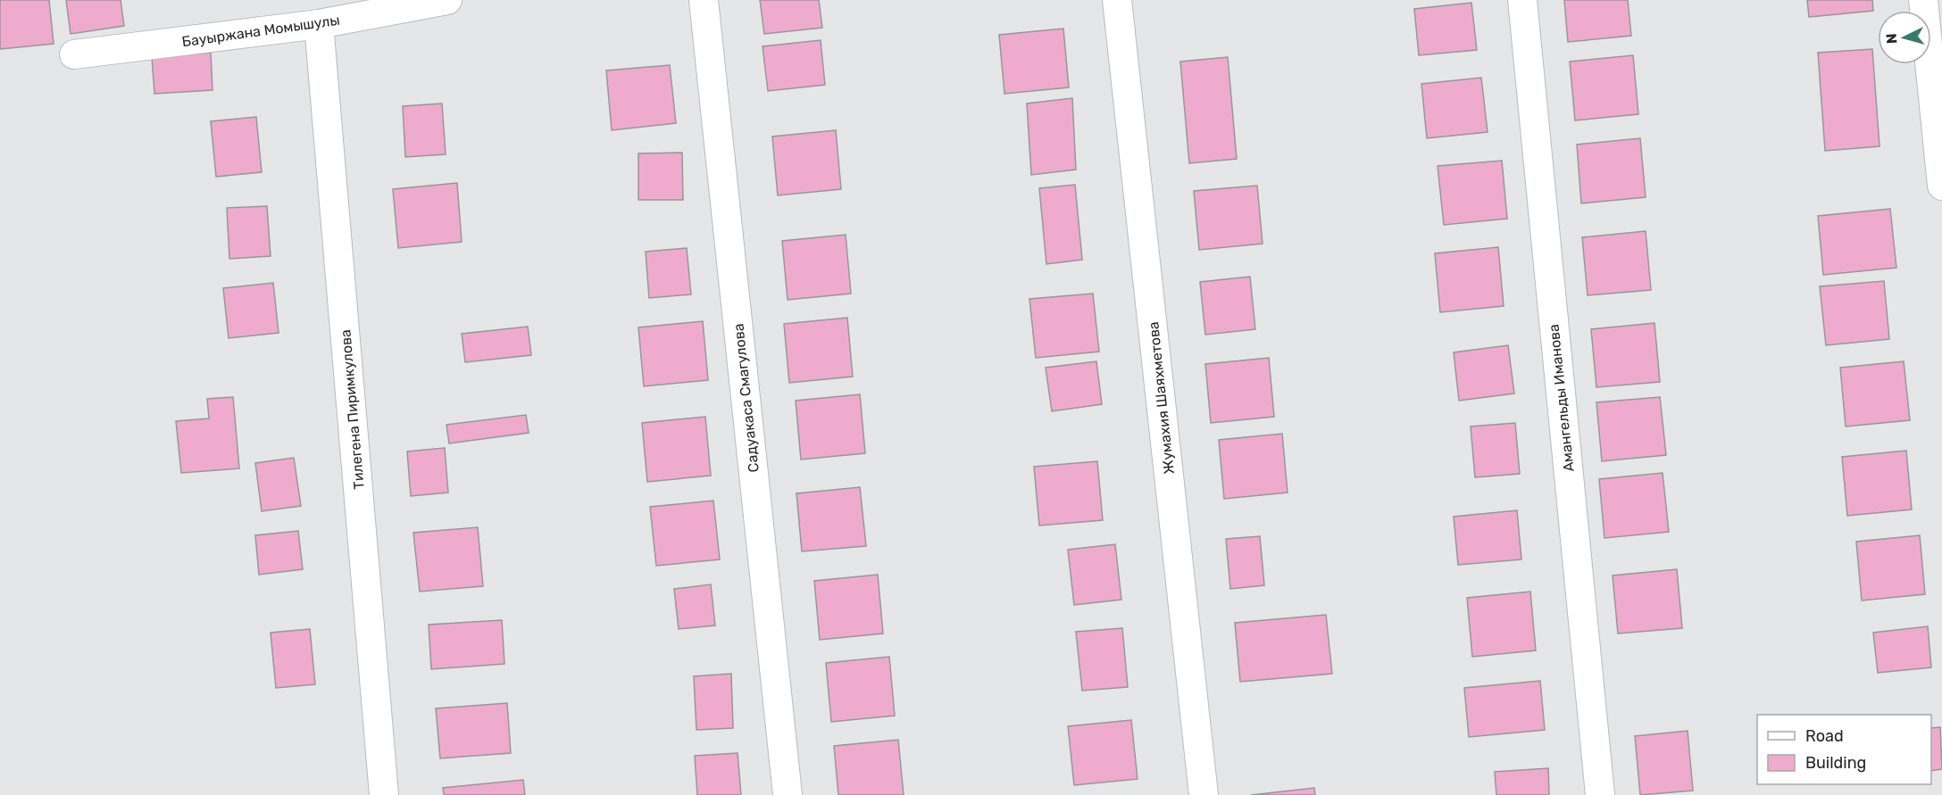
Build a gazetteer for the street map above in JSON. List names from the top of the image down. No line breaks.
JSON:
{"streets":{"street":["Бауыржана Момышулы","Садуакаса Смагулова","Жумахия Шаяхметова","Амангельды Иманова","Тилегена Пиримкулова"]},"crossings":[["Бауыржана Момышулы","Тилегена Пиримкулова"]],"legend":["Road","Building"],"north":"left"}
